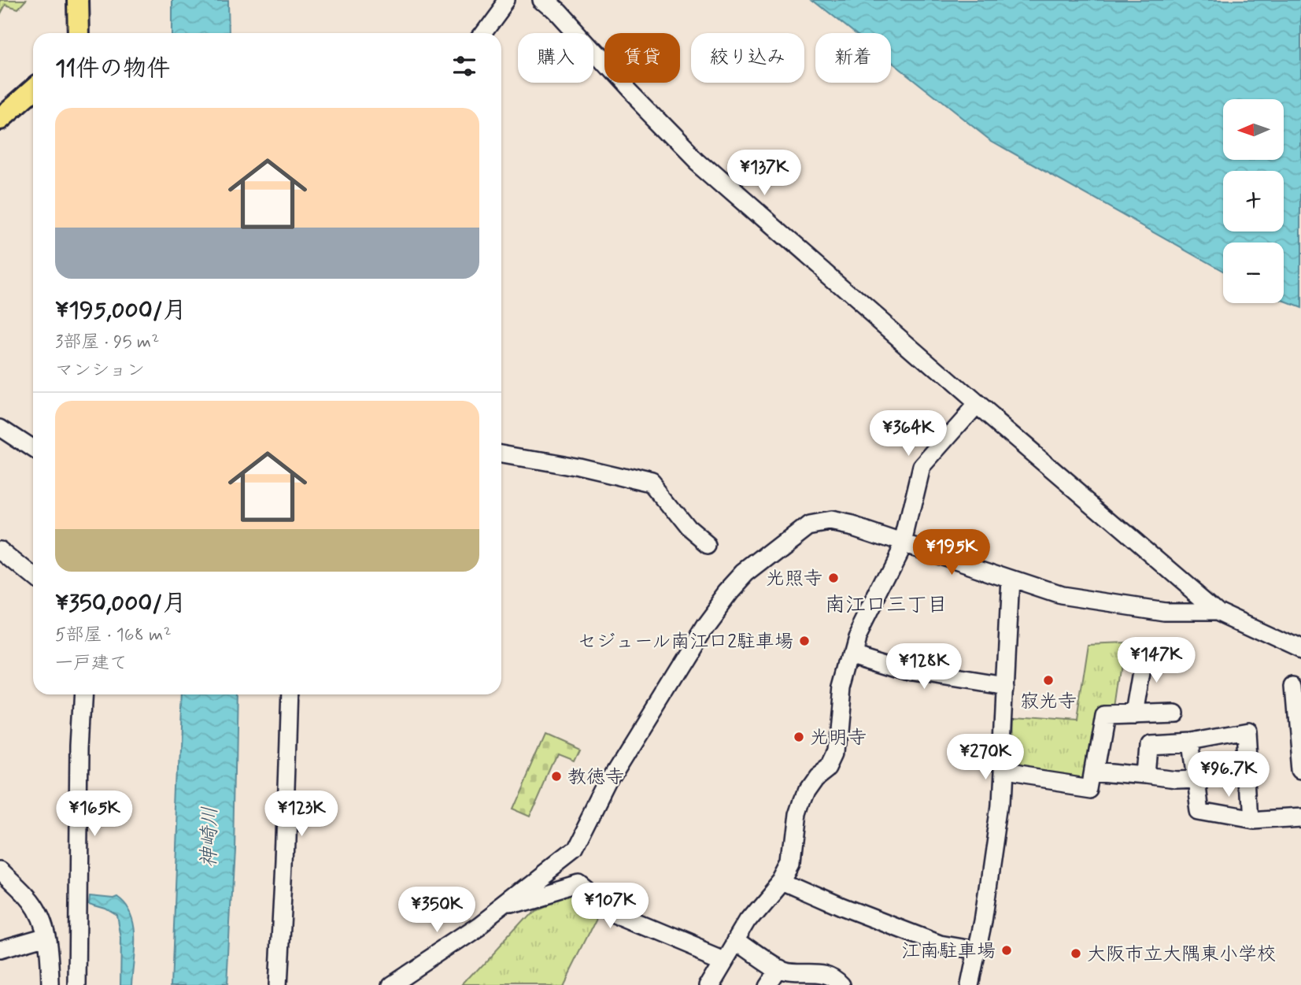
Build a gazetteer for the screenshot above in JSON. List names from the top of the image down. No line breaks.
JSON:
{"districts":["南江口三丁目"],"water":["神崎川"],"places":["光照寺","セジュール南江口2駐車場","寂光寺","光明寺","教徳寺","江南駐車場","大阪市立大隅東小学校"],"north":"left","page":{"chip":["購入","賃貸","絞り込み","新着"],"heading":"11件の物件","map_buttons":["+","−"],"list":[{"name":"¥195,000/月","note":"3部屋 · 95 m² · マンション"},{"name":"¥350,000/月","note":"5部屋 · 168 m² · 一戸建て"}],"price":["¥137K","¥364K","¥195K","¥147K","¥128K","¥270K","¥96.7K","¥165K","¥123K","¥107K","¥350K"]}}
